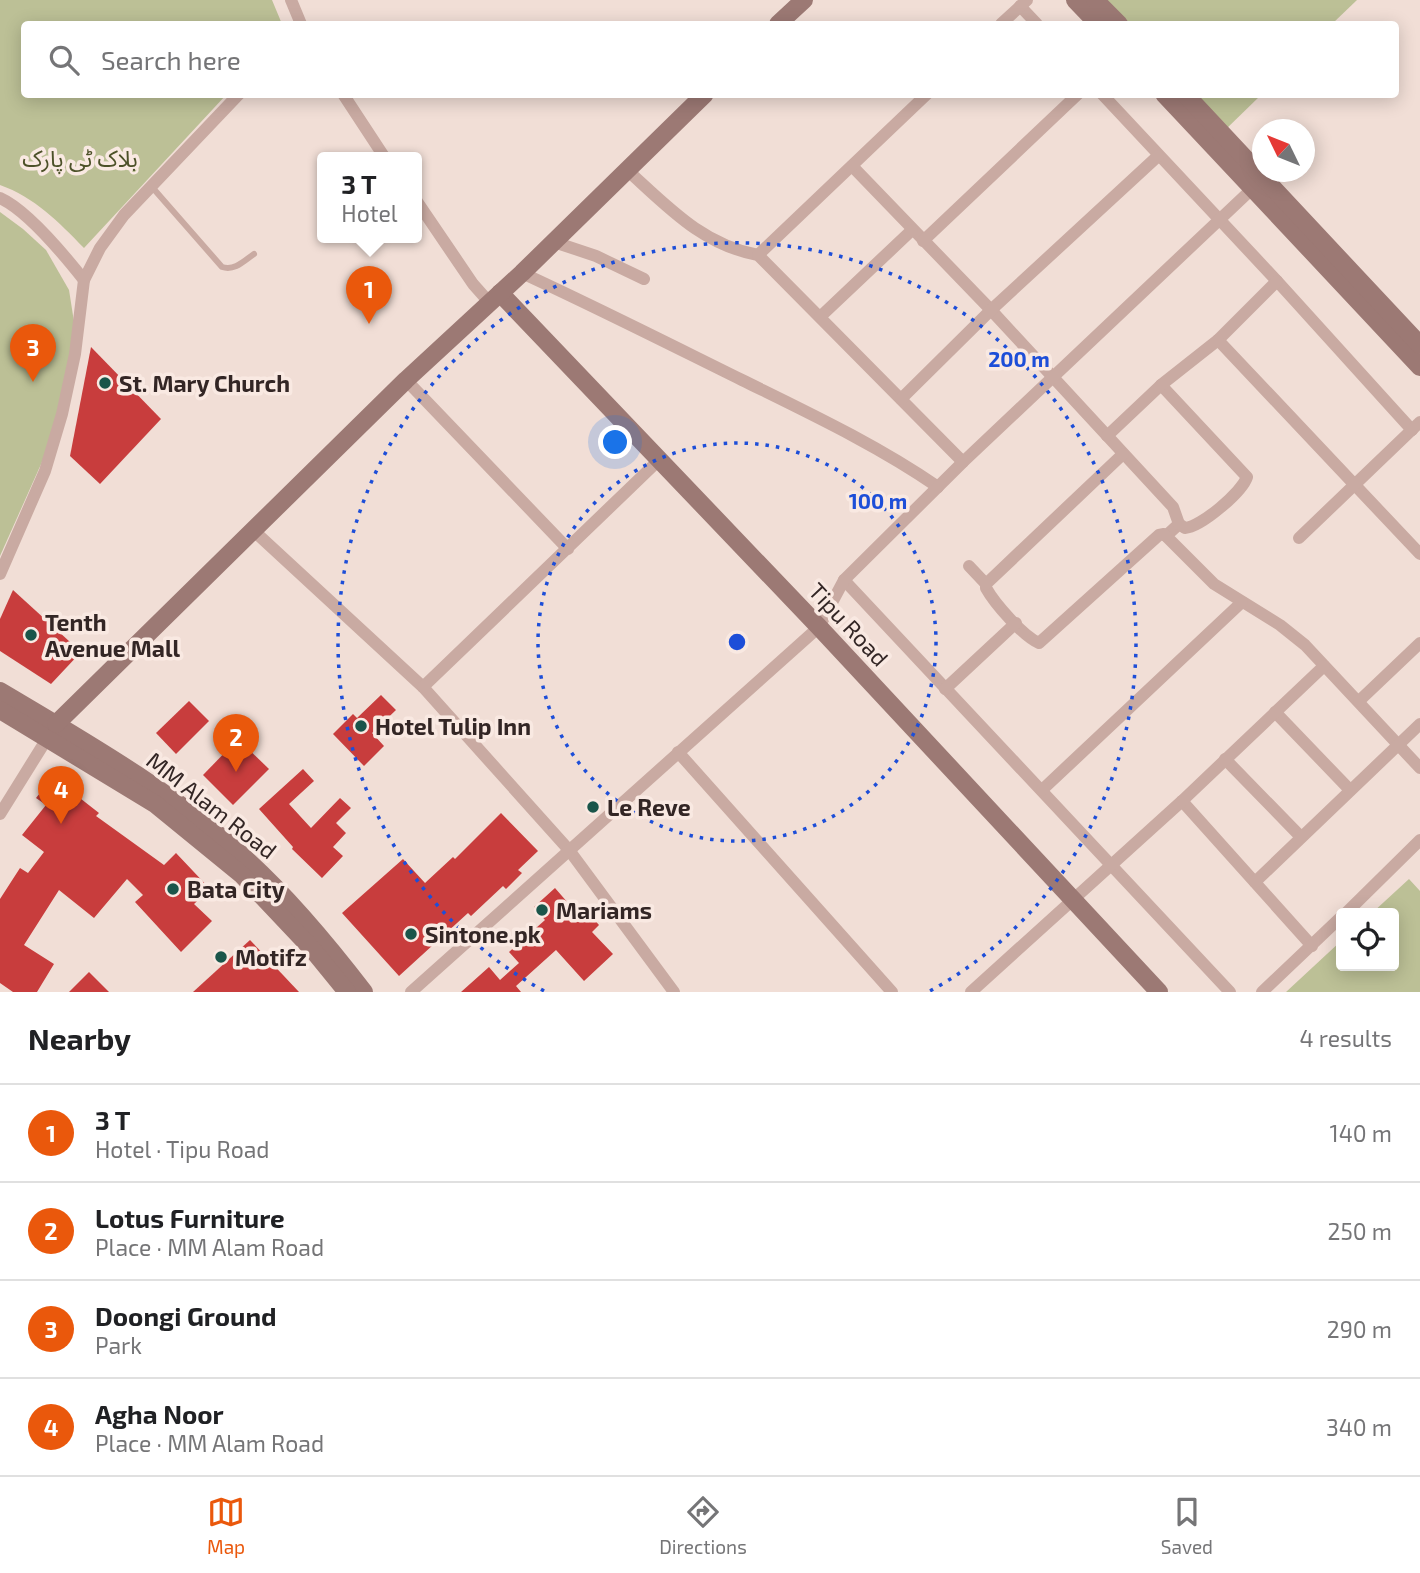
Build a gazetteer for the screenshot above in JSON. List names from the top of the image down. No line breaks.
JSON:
{"streets":{"street":["Tipu Road","MM Alam Road"]},"parks":["بلاک ٹی پارک"],"places":["St. Mary Church","Tenth Avenue Mall","Hotel Tulip Inn","Le Reve","Bata City","Mariams","Sintone.pk","Motifz"],"north":"top left","page":{"search":"Search here","popup":["3 T","Hotel"],"pins":["1","3","2","4"],"heading":["Nearby","4 results"],"list":[{"mark":"1","name":"3 T","note":"Hotel · Tipu Road","value":"140 m"},{"mark":"2","name":"Lotus Furniture","note":"Place · MM Alam Road","value":"250 m"},{"mark":"3","name":"Doongi Ground","note":"Park","value":"290 m"},{"mark":"4","name":"Agha Noor","note":"Place · MM Alam Road","value":"340 m"}],"nav":["Map","Directions","Saved"]},"rings":["200 m","100 m"]}
